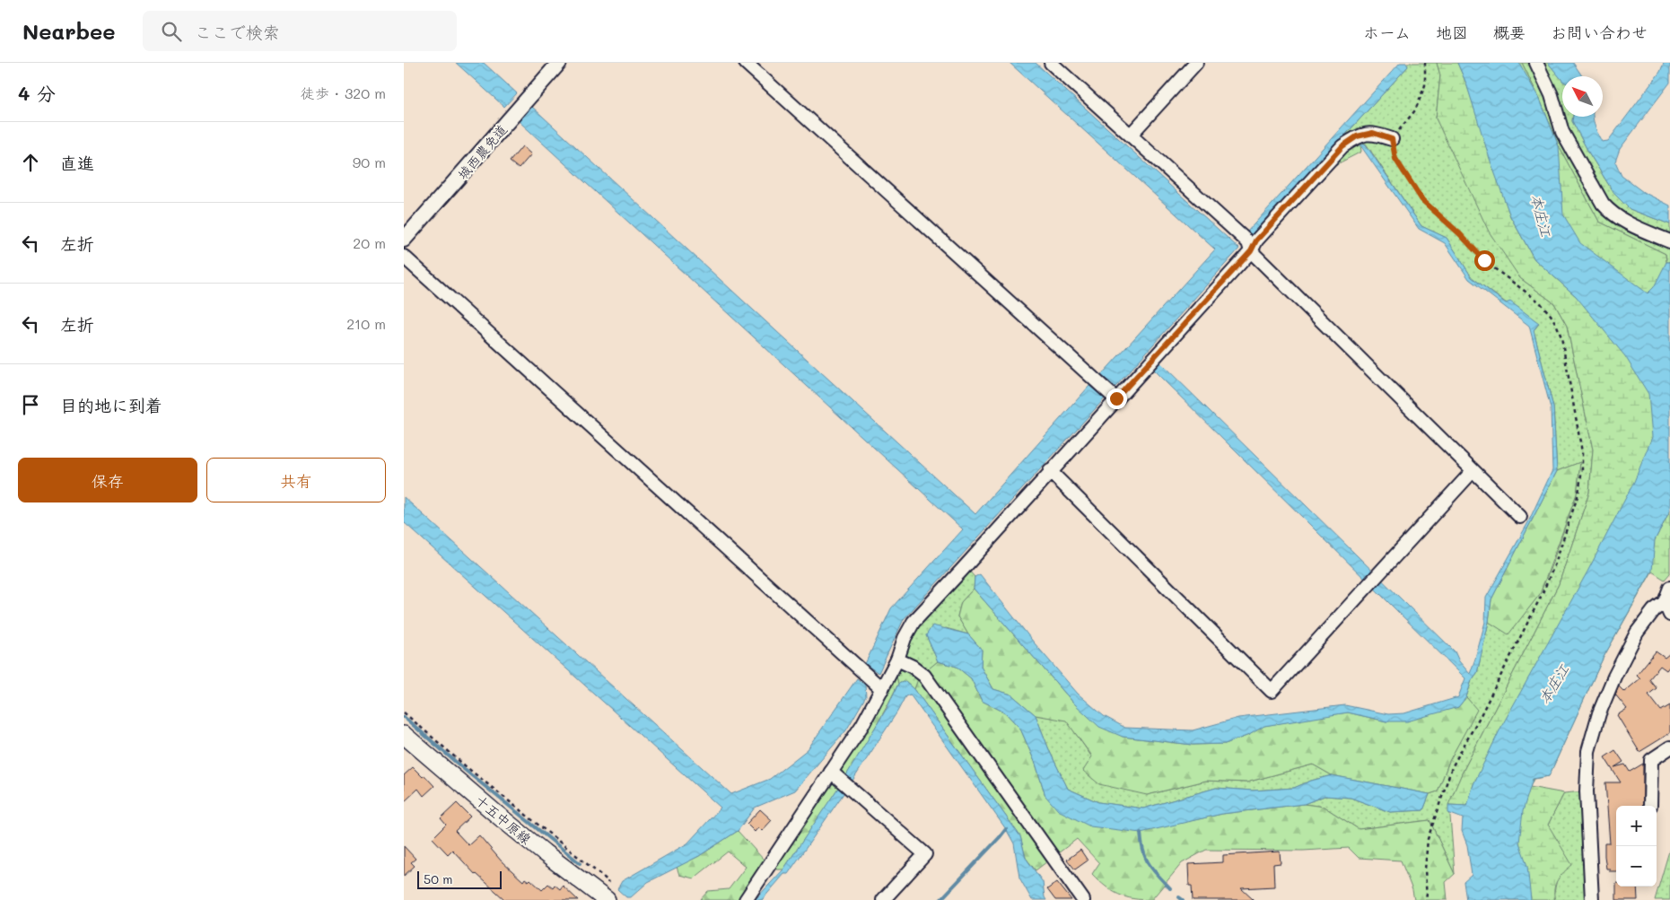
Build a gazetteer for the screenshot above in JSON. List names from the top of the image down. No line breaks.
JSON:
{"streets":{"main road":["十五中原線"],"street":["城西農免道"]},"water":["本庄江"],"scale_bar":"50 m","north":"top left","page":{"header":"Nearbee","search":"ここで検索","nav":["ホーム","地図","概要","お問い合わせ"],"heading":["4 分","徒歩 · 320 m"],"list":[["直進","90 m"],["左折","20 m"],["左折","210 m"],"目的地に到着"],"buttons":["保存","共有"],"map_buttons":["+","−"],"scale":"50 m"}}
